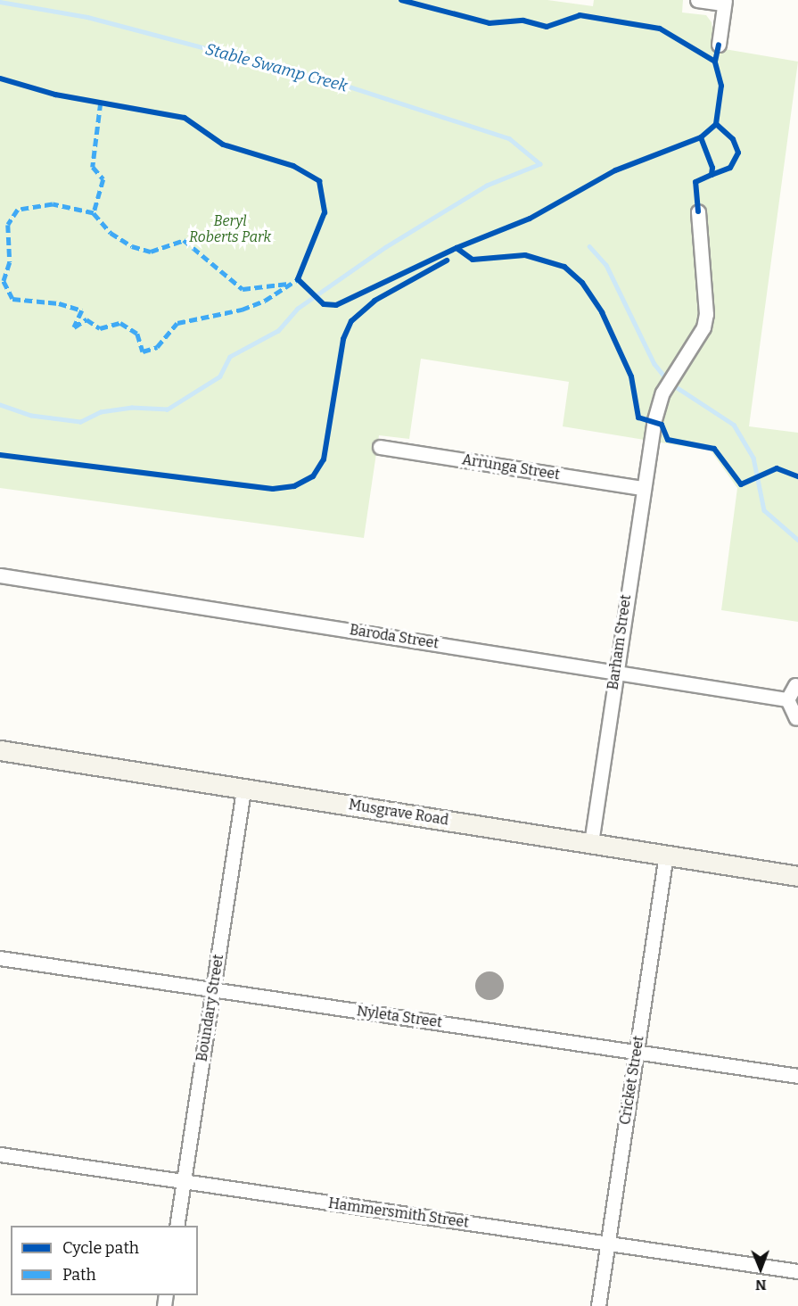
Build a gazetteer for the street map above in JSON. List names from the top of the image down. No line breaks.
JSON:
{"streets":{"street":["Arrunga Street","Baroda Street","Barham Street","Musgrave Road","Boundary Street","Nyleta Street","Cricket Street","Hammersmith Street"]},"crossings":[["Arrunga Street","Barham Street"],["Baroda Street","Barham Street"],["Barham Street","Musgrave Road"],["Musgrave Road","Boundary Street"],["Musgrave Road","Cricket Street"],["Boundary Street","Nyleta Street"],["Boundary Street","Hammersmith Street"],["Nyleta Street","Cricket Street"],["Cricket Street","Hammersmith Street"]],"water":["Stable Swamp Creek"],"parks":["Beryl Roberts Park"],"legend":["Cycle path","Path"],"north":"bottom"}
